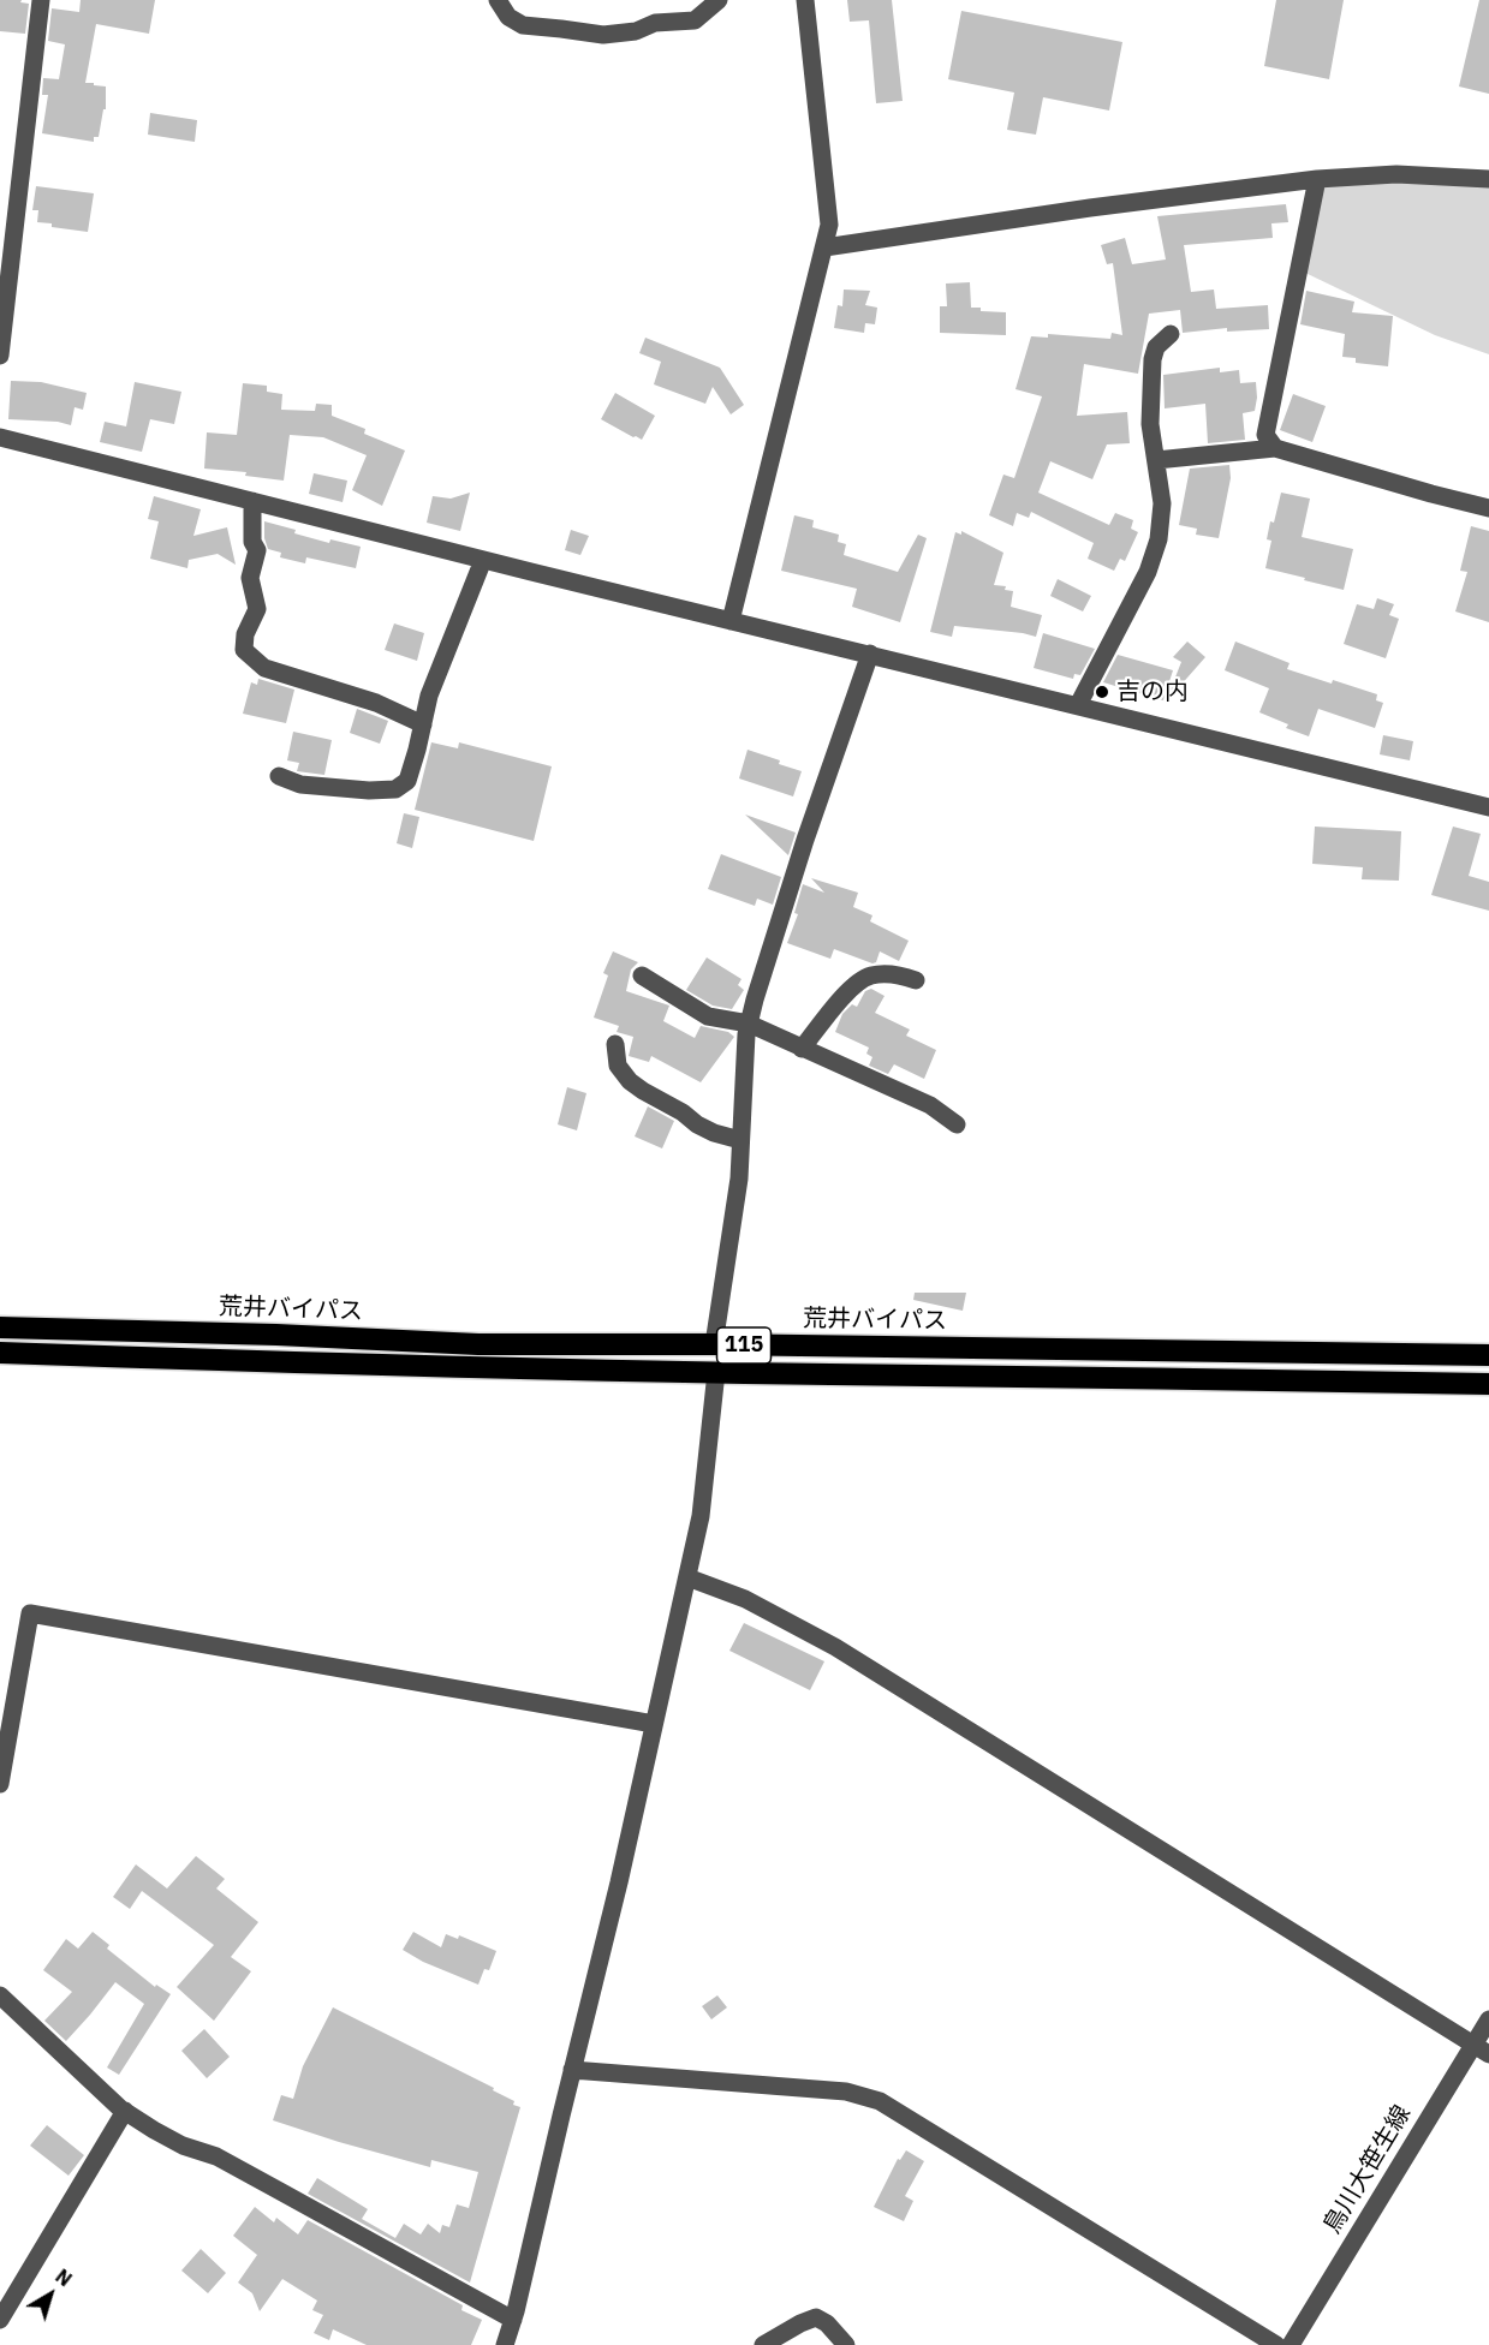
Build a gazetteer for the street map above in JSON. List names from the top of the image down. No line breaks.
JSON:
{"streets":{"highway":["荒井バイパス","115"],"street":["鳥川大笹生線"]},"places":["吉の内"],"north":"top right"}
